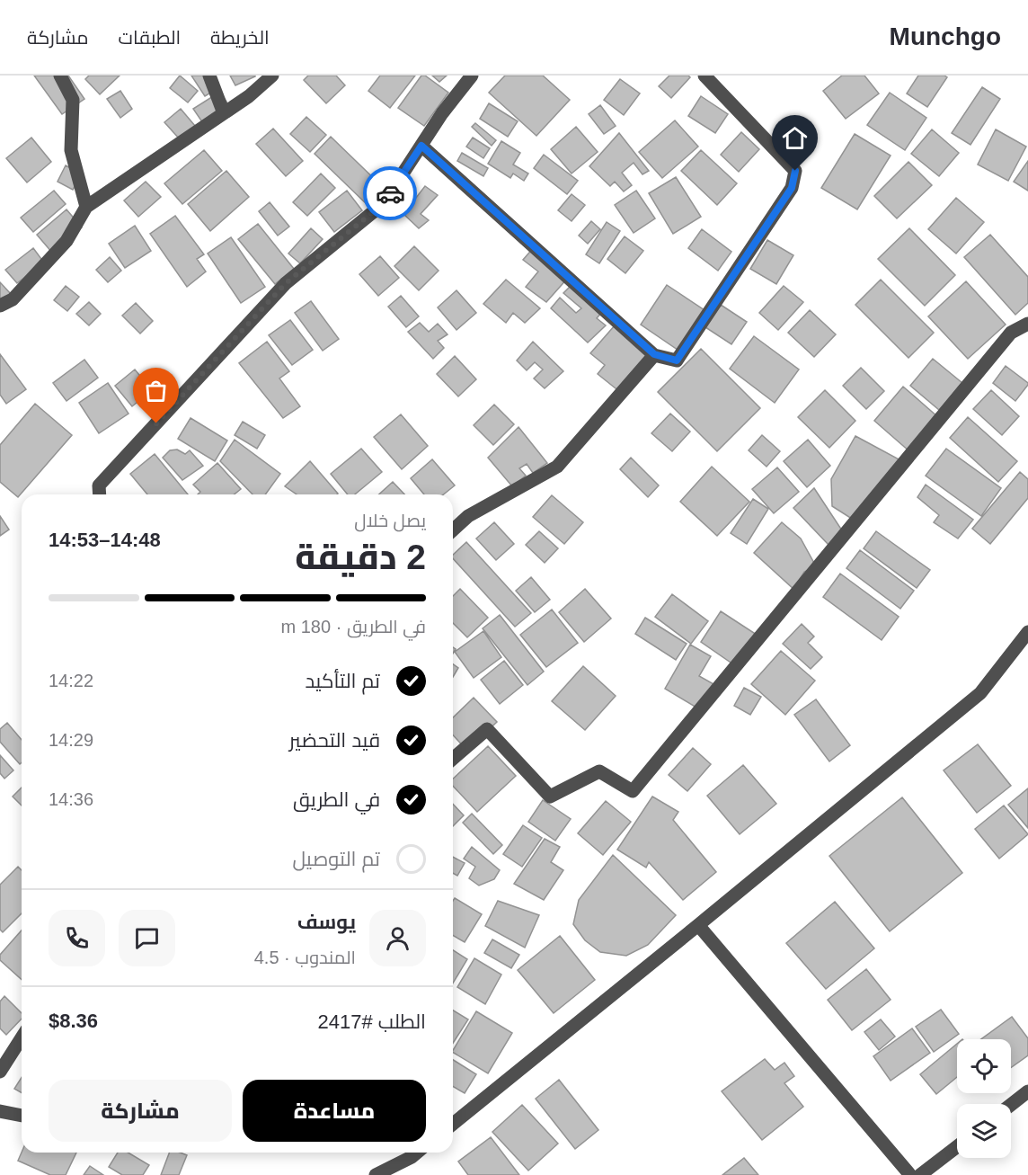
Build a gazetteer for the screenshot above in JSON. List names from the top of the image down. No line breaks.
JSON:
{"page":{"header":"Munchgo","nav":["الخريطة","الطبقات","مشاركة"],"heading":["2 دقيقة","يصل خلال","14:48–14:53"],"panel":["يوسف","المندوب · 4.5","الطلب #2417","$8.36"],"bar":"في الطريق · 180 m","list":[["تم التأكيد","14:22"],["قيد التحضير","14:29"],["في الطريق","14:36"],"تم التوصيل"],"buttons":["مساعدة","مشاركة"]}}
